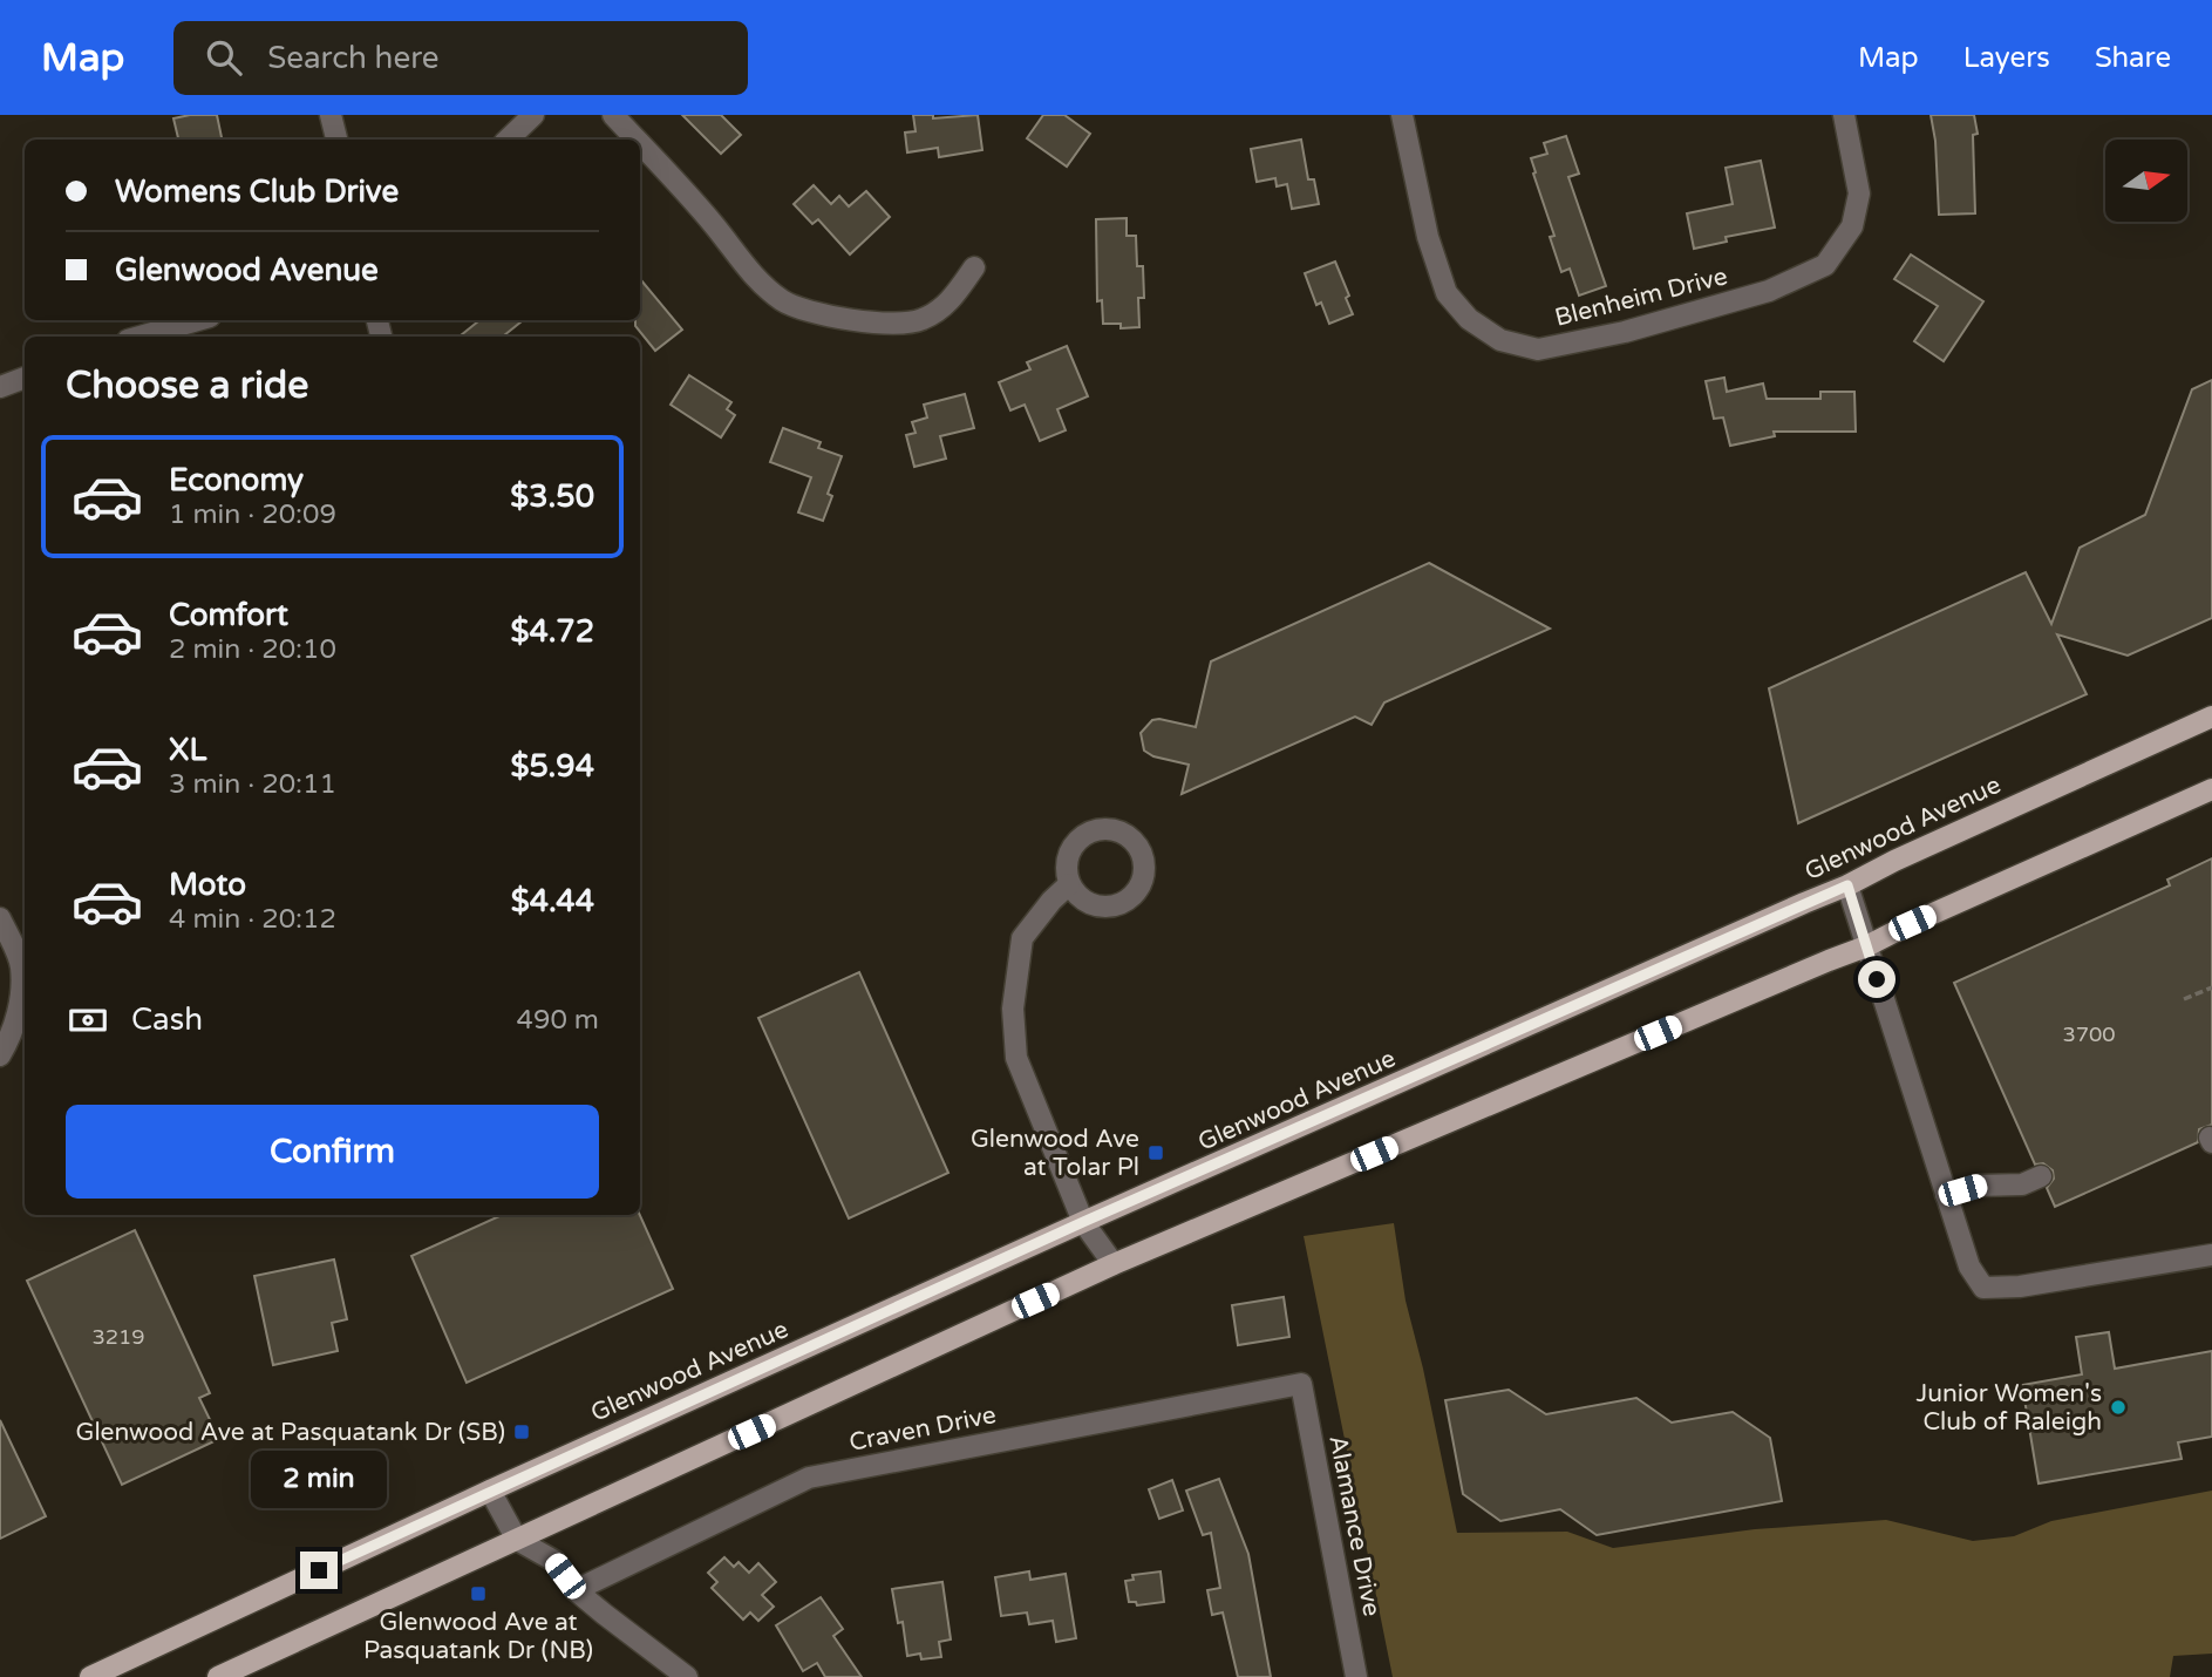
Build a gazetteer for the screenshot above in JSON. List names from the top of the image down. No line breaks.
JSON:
{"streets":{"main road":["Glenwood Avenue"],"street":["Blenheim Drive","Craven Drive","Alamance Drive"]},"crossings":[["Craven Drive","Alamance Drive"]],"places":{"transit":["Glenwood Ave at Tolar Pl","Glenwood Ave at Pasquatank Dr (SB)","Glenwood Ave at Pasquatank Dr (NB)"],"other":["Junior Women's Club of Raleigh"]},"house_numbers":["3700","3219"],"north":"right","page":{"header":"Map","search":"Search here","nav":["Map","Layers","Share"],"banner":["Womens Club Drive","Glenwood Avenue"],"heading":"Choose a ride","list":[{"name":"Economy","note":"1 min · 20:09","value":"$3.50"},{"name":"Comfort","note":"2 min · 20:10","value":"$4.72"},{"name":"XL","note":"3 min · 20:11","value":"$5.94"},{"name":"Moto","note":"4 min · 20:12","value":"$4.44"}],"pay":["Cash","490 m"],"buttons":"Confirm","bubble":"2 min"}}
